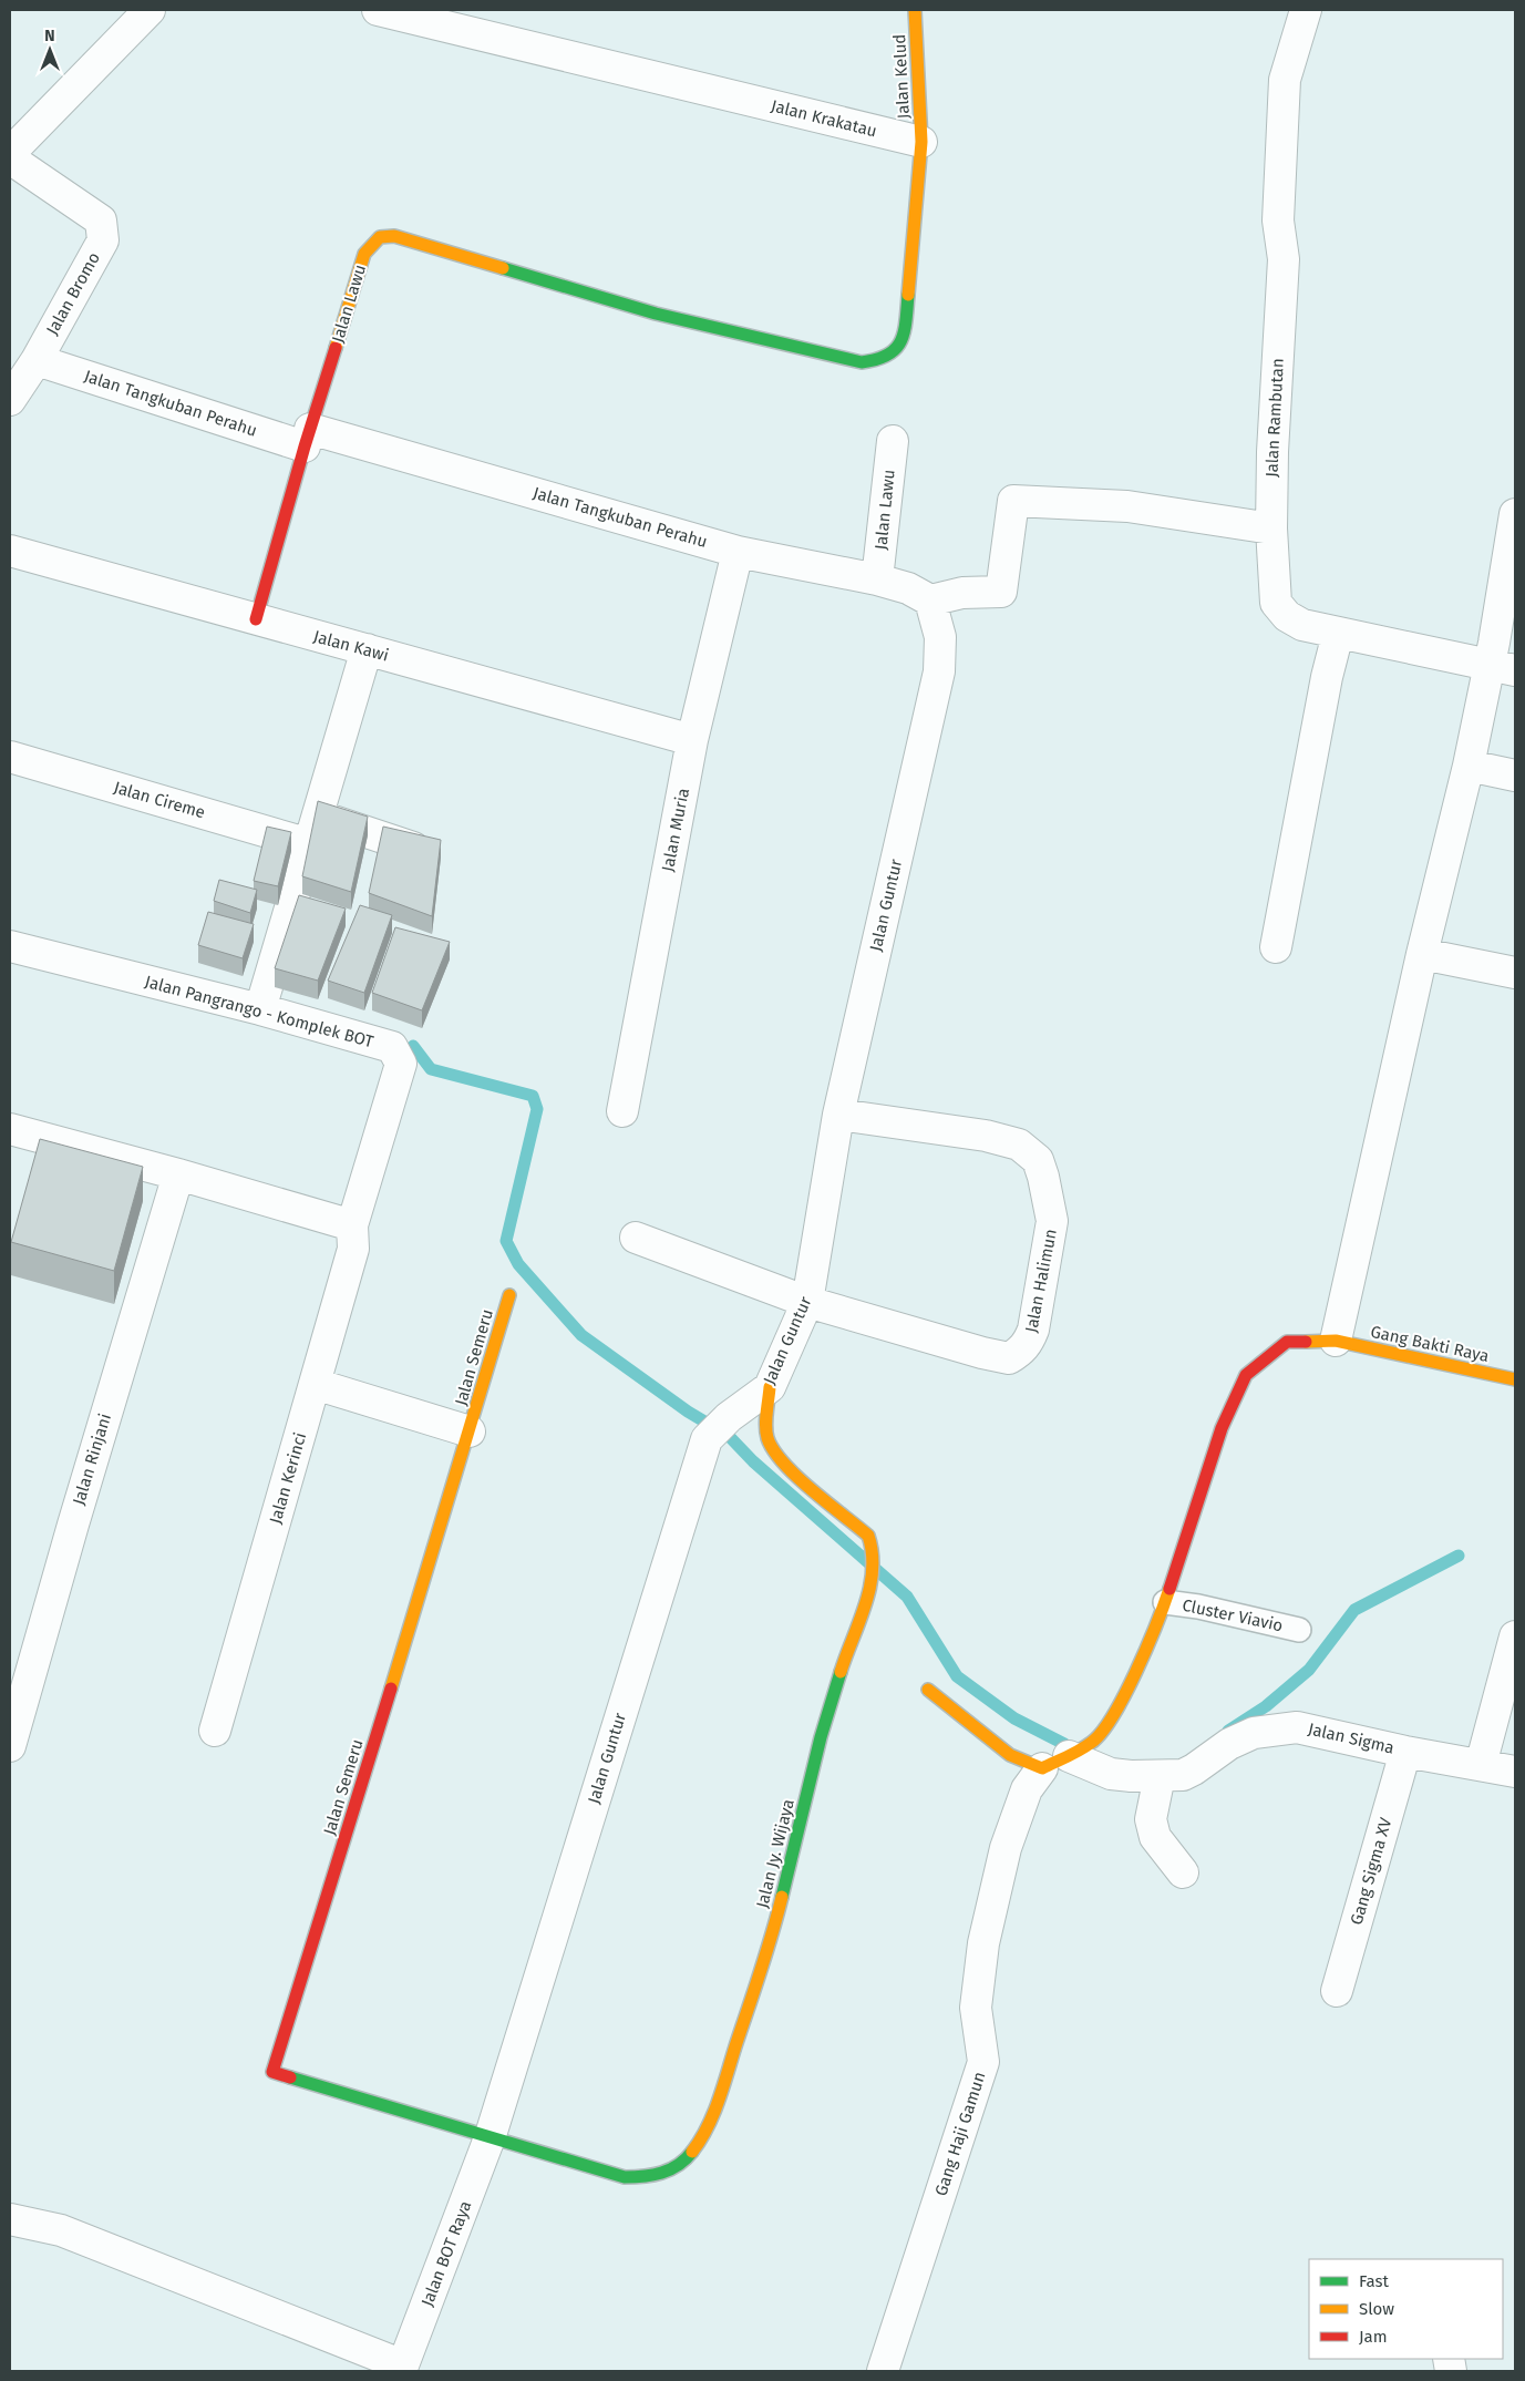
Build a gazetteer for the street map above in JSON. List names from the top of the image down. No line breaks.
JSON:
{"streets":{"street":["Jalan Kelud","Jalan Krakatau","Jalan Bromo","Jalan Lawu","Jalan Tangkuban Perahu","Jalan Rambutan","Jalan Kawi","Jalan Cireme","Jalan Muria","Jalan Guntur","Jalan Pangrango - Komplek BOT","Jalan Halimun","Gang Bakti Raya","Jalan Semeru","Jalan Rinjani","Jalan Kerinci","Jalan Sigma","Jalan Jy. Wijaya","Gang Sigma XV","Gang Haji Gamun","Jalan BOT Raya"],"lane":["Cluster Viavio"]},"crossings":[["Jalan Kelud","Jalan Krakatau"],["Jalan Kelud","Jalan Lawu"],["Jalan Krakatau","Jalan Lawu"],["Jalan Bromo","Jalan Tangkuban Perahu"],["Jalan Lawu","Jalan Tangkuban Perahu"],["Jalan Lawu","Jalan Kawi"],["Jalan Tangkuban Perahu","Jalan Muria"],["Jalan Tangkuban Perahu","Jalan Guntur"],["Jalan Kawi","Jalan Muria"],["Jalan Guntur","Jalan Halimun"],["Jalan Guntur","Jalan Semeru"],["Jalan Guntur","Jalan Jy. Wijaya"],["Jalan Guntur","Jalan BOT Raya"],["Jalan Pangrango - Komplek BOT","Jalan Kerinci"],["Gang Bakti Raya","Cluster Viavio"],["Gang Bakti Raya","Jalan Sigma"],["Gang Bakti Raya","Gang Haji Gamun"],["Jalan Semeru","Jalan Jy. Wijaya"],["Jalan Semeru","Jalan BOT Raya"],["Jalan Sigma","Gang Sigma XV"],["Jalan Sigma","Gang Haji Gamun"],["Jalan Jy. Wijaya","Jalan BOT Raya"]],"legend":["Fast","Slow","Jam"],"north":"top"}
